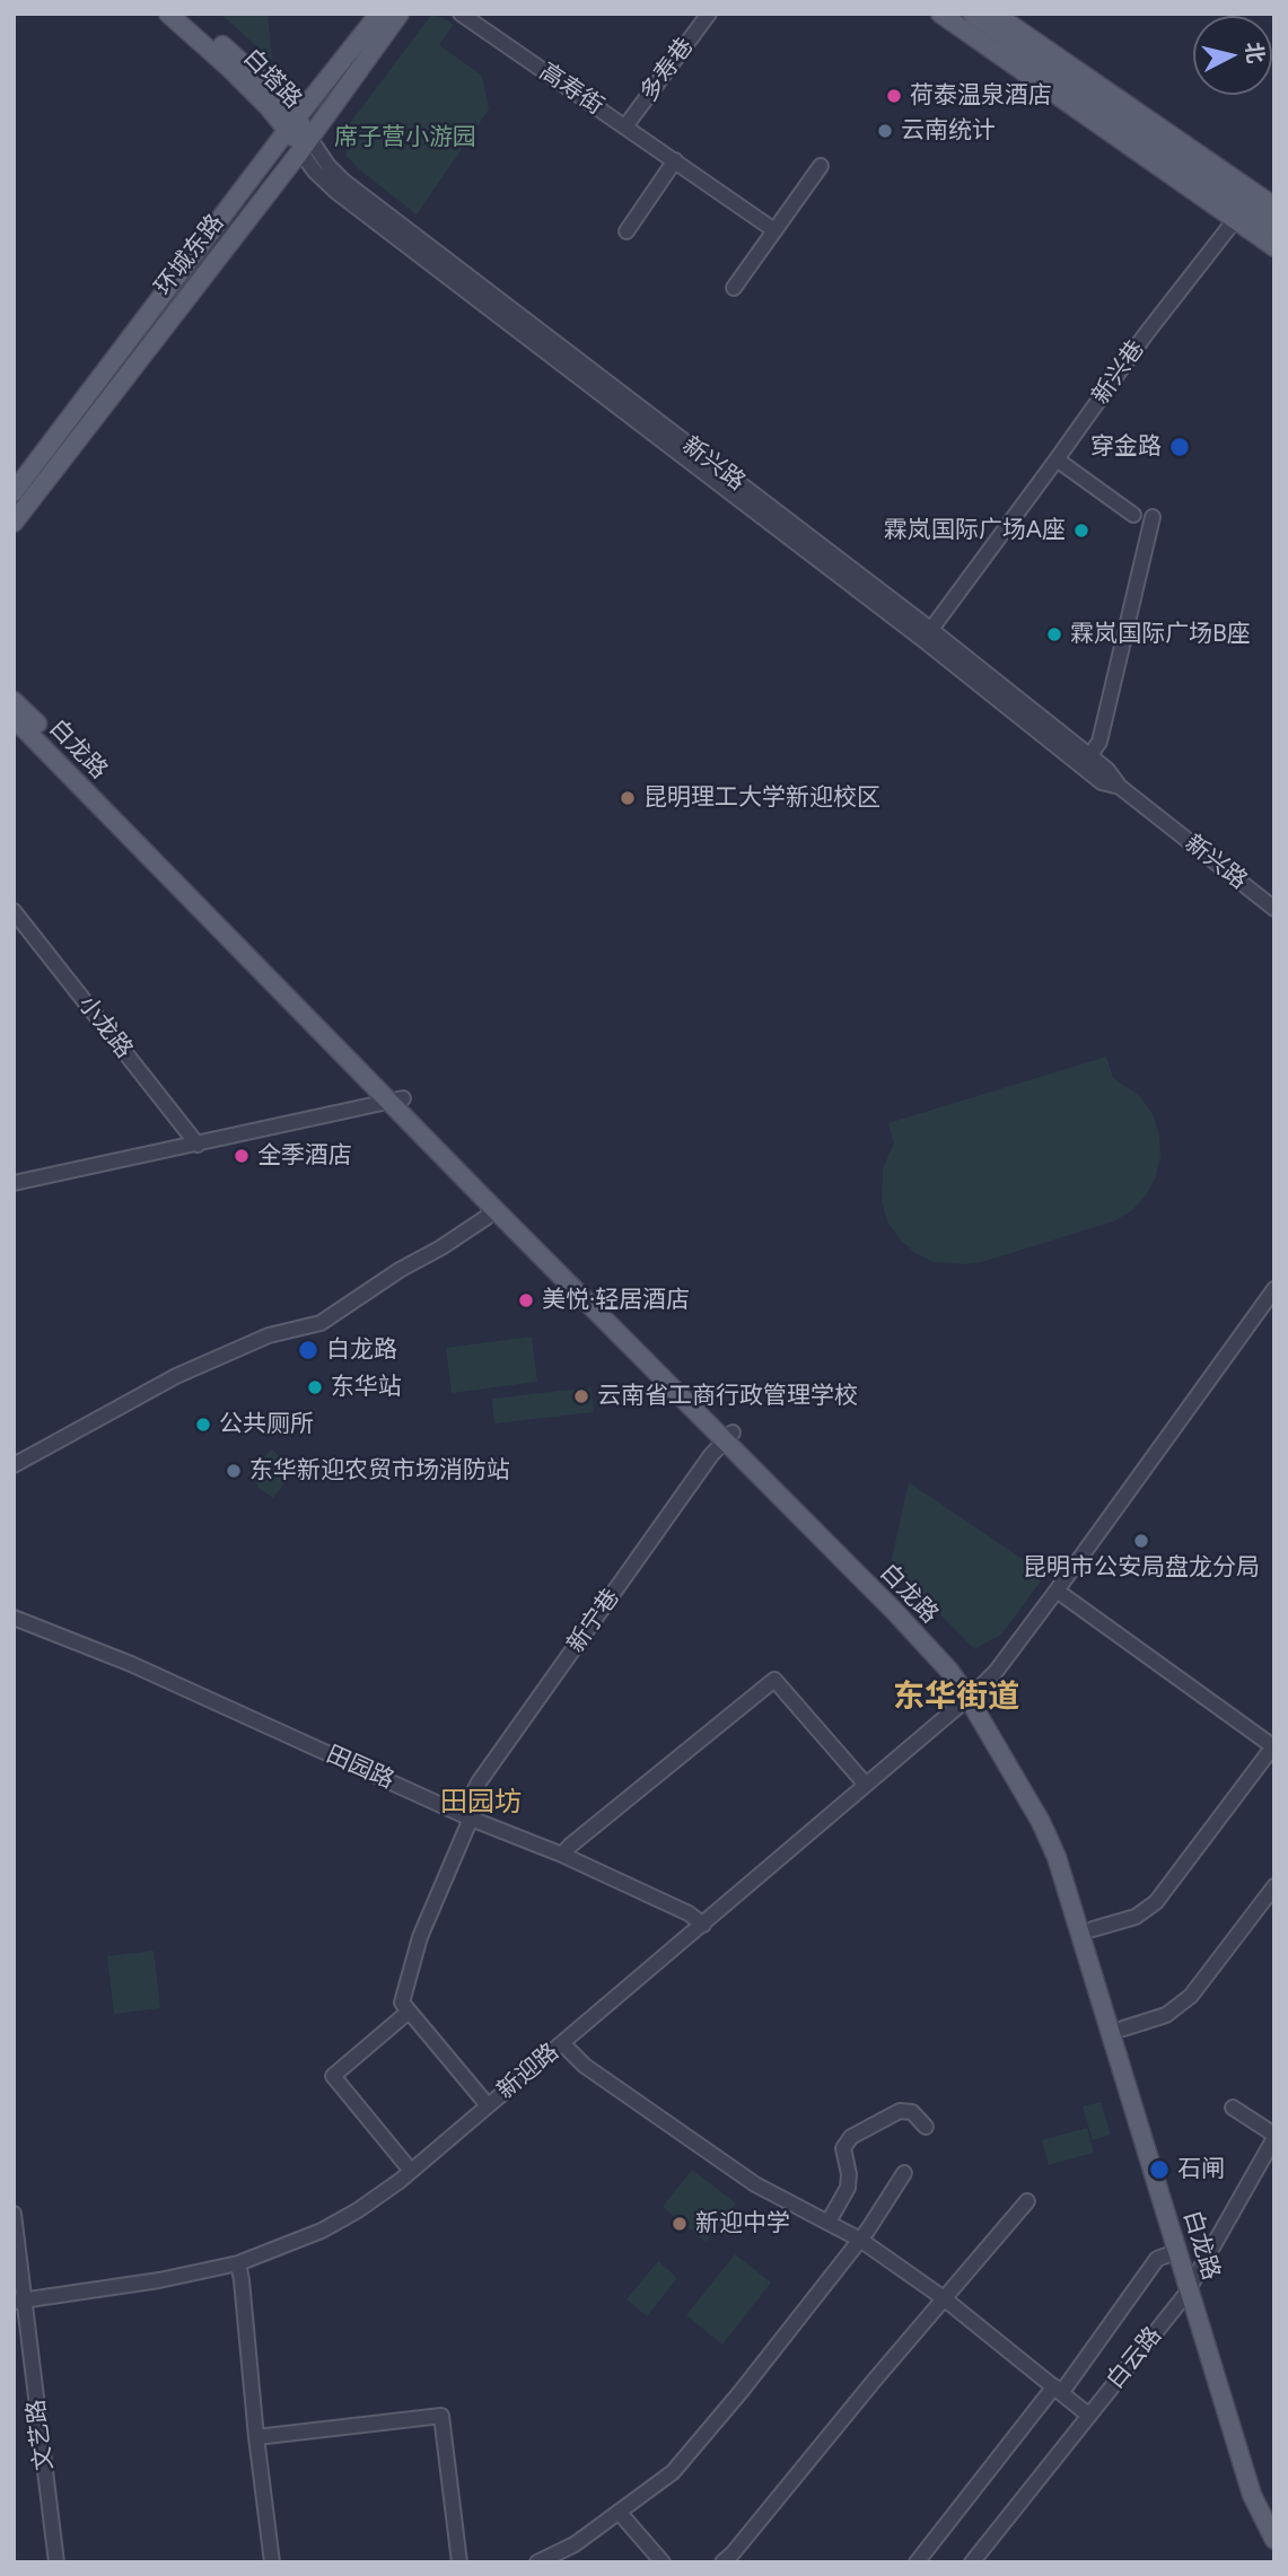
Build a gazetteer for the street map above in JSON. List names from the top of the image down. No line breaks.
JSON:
{"streets":{"main road":["白塔路","环城东路","白龙路"],"street":["多寿巷","高寿街","新兴巷","新兴路","小龙路","新宁巷","田园路","新迎路","白云路","文艺路"]},"crossings":[["多寿巷","高寿街"],["白塔路","环城东路"],["白塔路","新兴路"],["环城东路","新兴路"],["新兴巷","新兴路"],["白龙路","新宁巷"],["白龙路","新迎路"],["白龙路","白云路"],["新宁巷","田园路"],["田园路","新迎路"],["新迎路","文艺路"]],"districts":["东华街道","田园坊"],"parks":["席子营小游园"],"places":["荷泰温泉酒店","云南统计","穿金路","霖岚国际广场A座","霖岚国际广场B座","昆明理工大学新迎校区","全季酒店","美悦·轻居酒店","白龙路","东华站","云南省工商行政管理学校","公共厕所","东华新迎农贸市场消防站","昆明市公安局盘龙分局","石闸","新迎中学"],"north":"right"}
